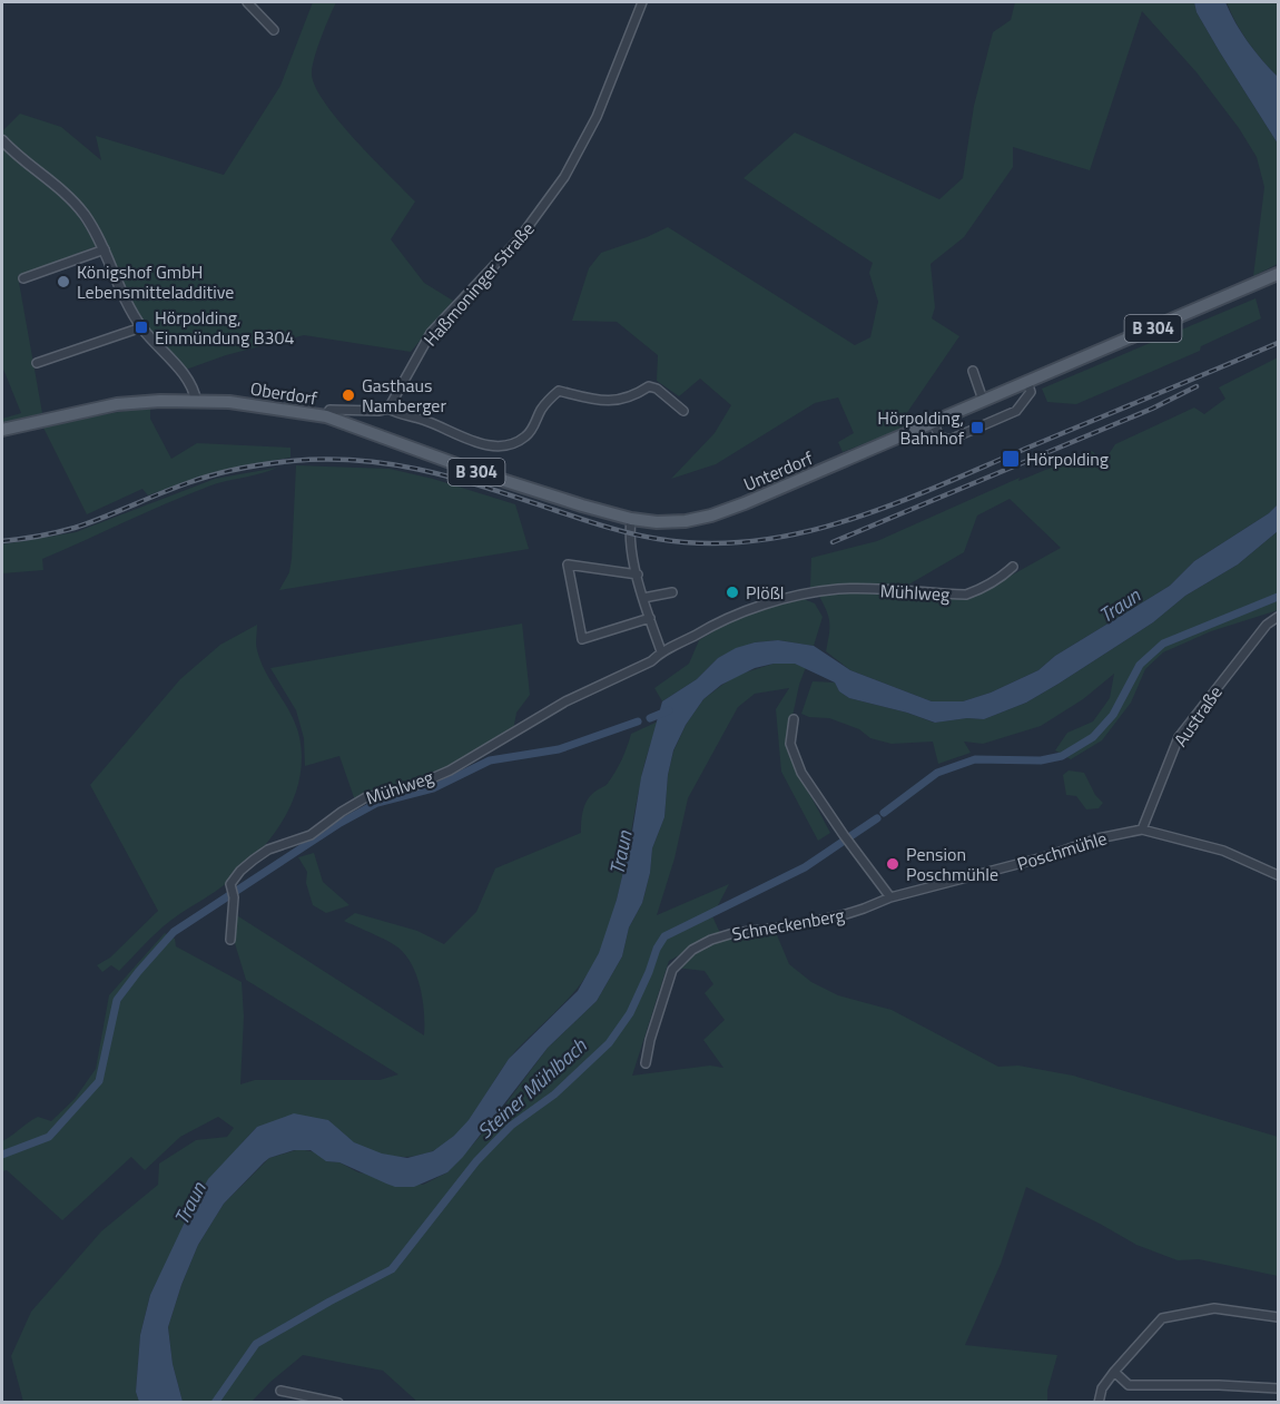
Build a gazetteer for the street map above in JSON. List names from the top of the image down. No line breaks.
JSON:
{"streets":{"main road":["B 304","Oberdorf","Unterdorf"],"street":["Haßmoninger Straße","Mühlweg","Austraße","Poschmühle","Schneckenberg"]},"crossings":[["Oberdorf","Unterdorf"],["Austraße","Poschmühle"],["Poschmühle","Schneckenberg"]],"water":["Traun","Steiner Mühlbach"],"places":{"other":["Königshof GmbH Lebensmitteladditive","Gasthaus Namberger","Plößl","Pension Poschmühle"],"transit":["Hörpolding, Einmündung B304","Hörpolding, Bahnhof","Hörpolding"]}}
